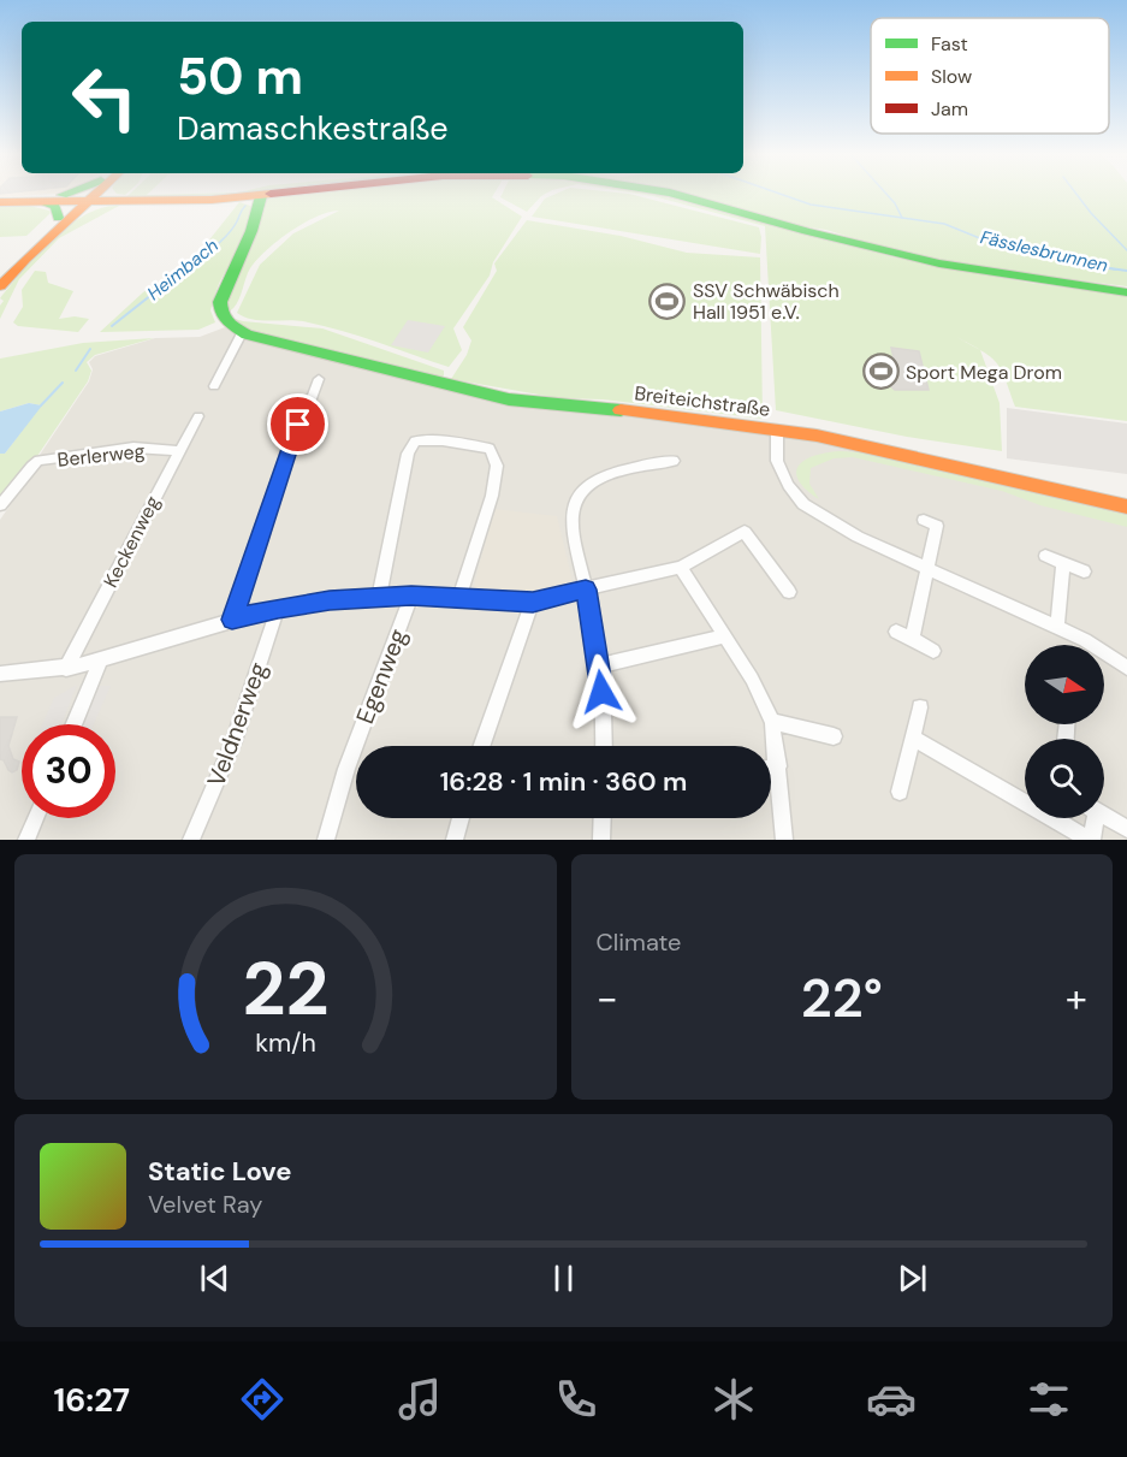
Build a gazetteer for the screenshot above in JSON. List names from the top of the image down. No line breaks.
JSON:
{"streets":{"main road":["Breiteichstraße"],"street":["Berlerweg","Keckenweg","Egenweg","Veldnerweg"]},"crossings":[["Berlerweg","Keckenweg"]],"water":["Fässlesbrunnen","Heimbach"],"places":{"sports":["SSV Schwäbisch Hall 1951 e.V.","Sport Mega Drom"]},"legend":["Fast","Slow","Jam"],"north":"right","page":{"turn":["50 m","Damaschkestraße"],"limit":"30","trip":"16:28 · 1 min · 360 m","tile":"Climate","heat":["−","22°","+"],"song":["Static Love","Velvet Ray"],"tabs":"16:27","gauge":["22","km/h"]}}
